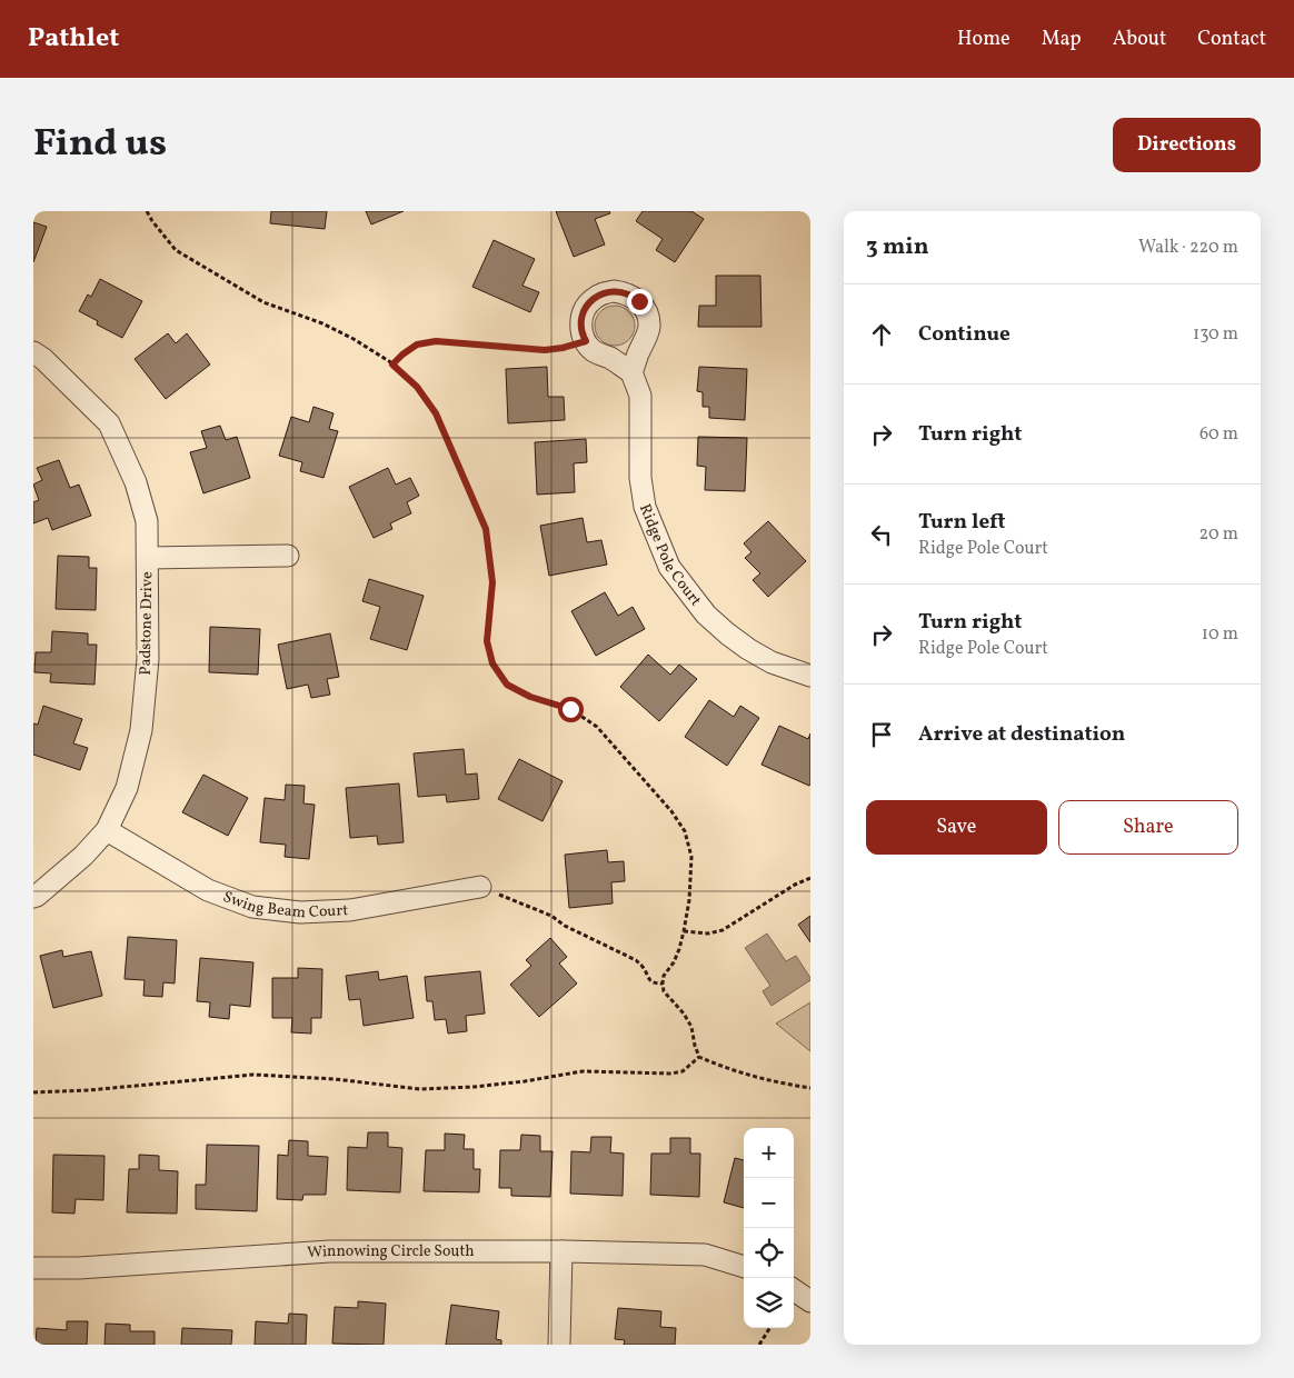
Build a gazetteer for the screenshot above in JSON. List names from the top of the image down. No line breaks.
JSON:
{"streets":{"street":["Ridge Pole Court","Padstone Drive","Swing Beam Court","Winnowing Circle South"]},"crossings":[["Padstone Drive","Swing Beam Court"]],"page":{"header":"Pathlet","nav":["Home","Map","About","Contact"],"title":"Find us","buttons":["Directions",["Save","Share"]],"heading":["3 min","Walk · 220 m"],"list":[["Continue","130 m"],["Turn right","60 m"],["Turn left","Ridge Pole Court","20 m"],["Turn right","Ridge Pole Court","10 m"],"Arrive at destination"],"map_buttons":["+","−"]}}
